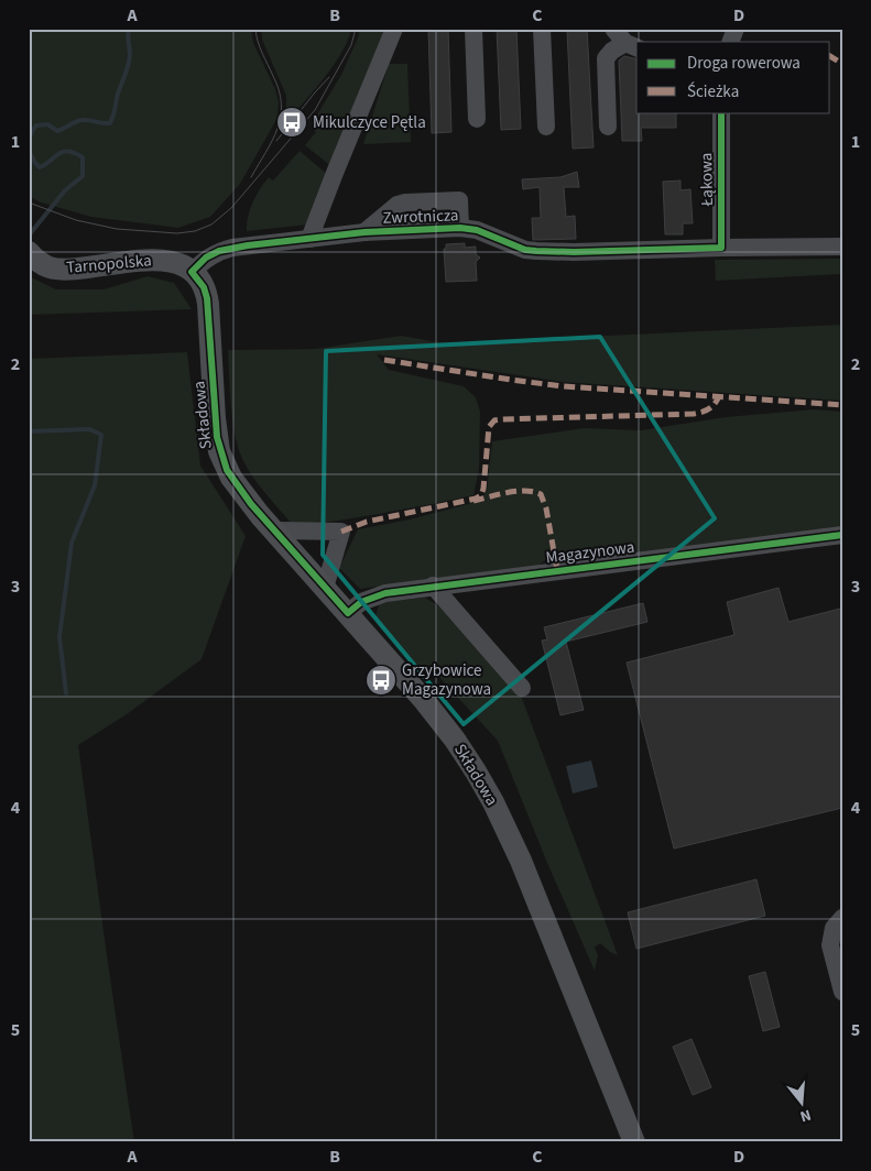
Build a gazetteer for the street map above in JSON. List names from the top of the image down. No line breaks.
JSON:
{"streets":{"main road":["Tarnopolska","Składowa"],"street":["Łąkowa","Zwrotnicza","Magazynowa"]},"crossings":[["Łąkowa","Zwrotnicza"],["Zwrotnicza","Tarnopolska"],["Zwrotnicza","Składowa"],["Tarnopolska","Składowa"],["Składowa","Magazynowa"]],"places":{"bus stop":["Mikulczyce Pętla","Grzybowice Magazynowa"]},"legend":["Droga rowerowa","Ścieżka"],"north":"bottom","grid":{"columns":["A","B","C","D"],"rows":["1","2","3","4","5"]}}
